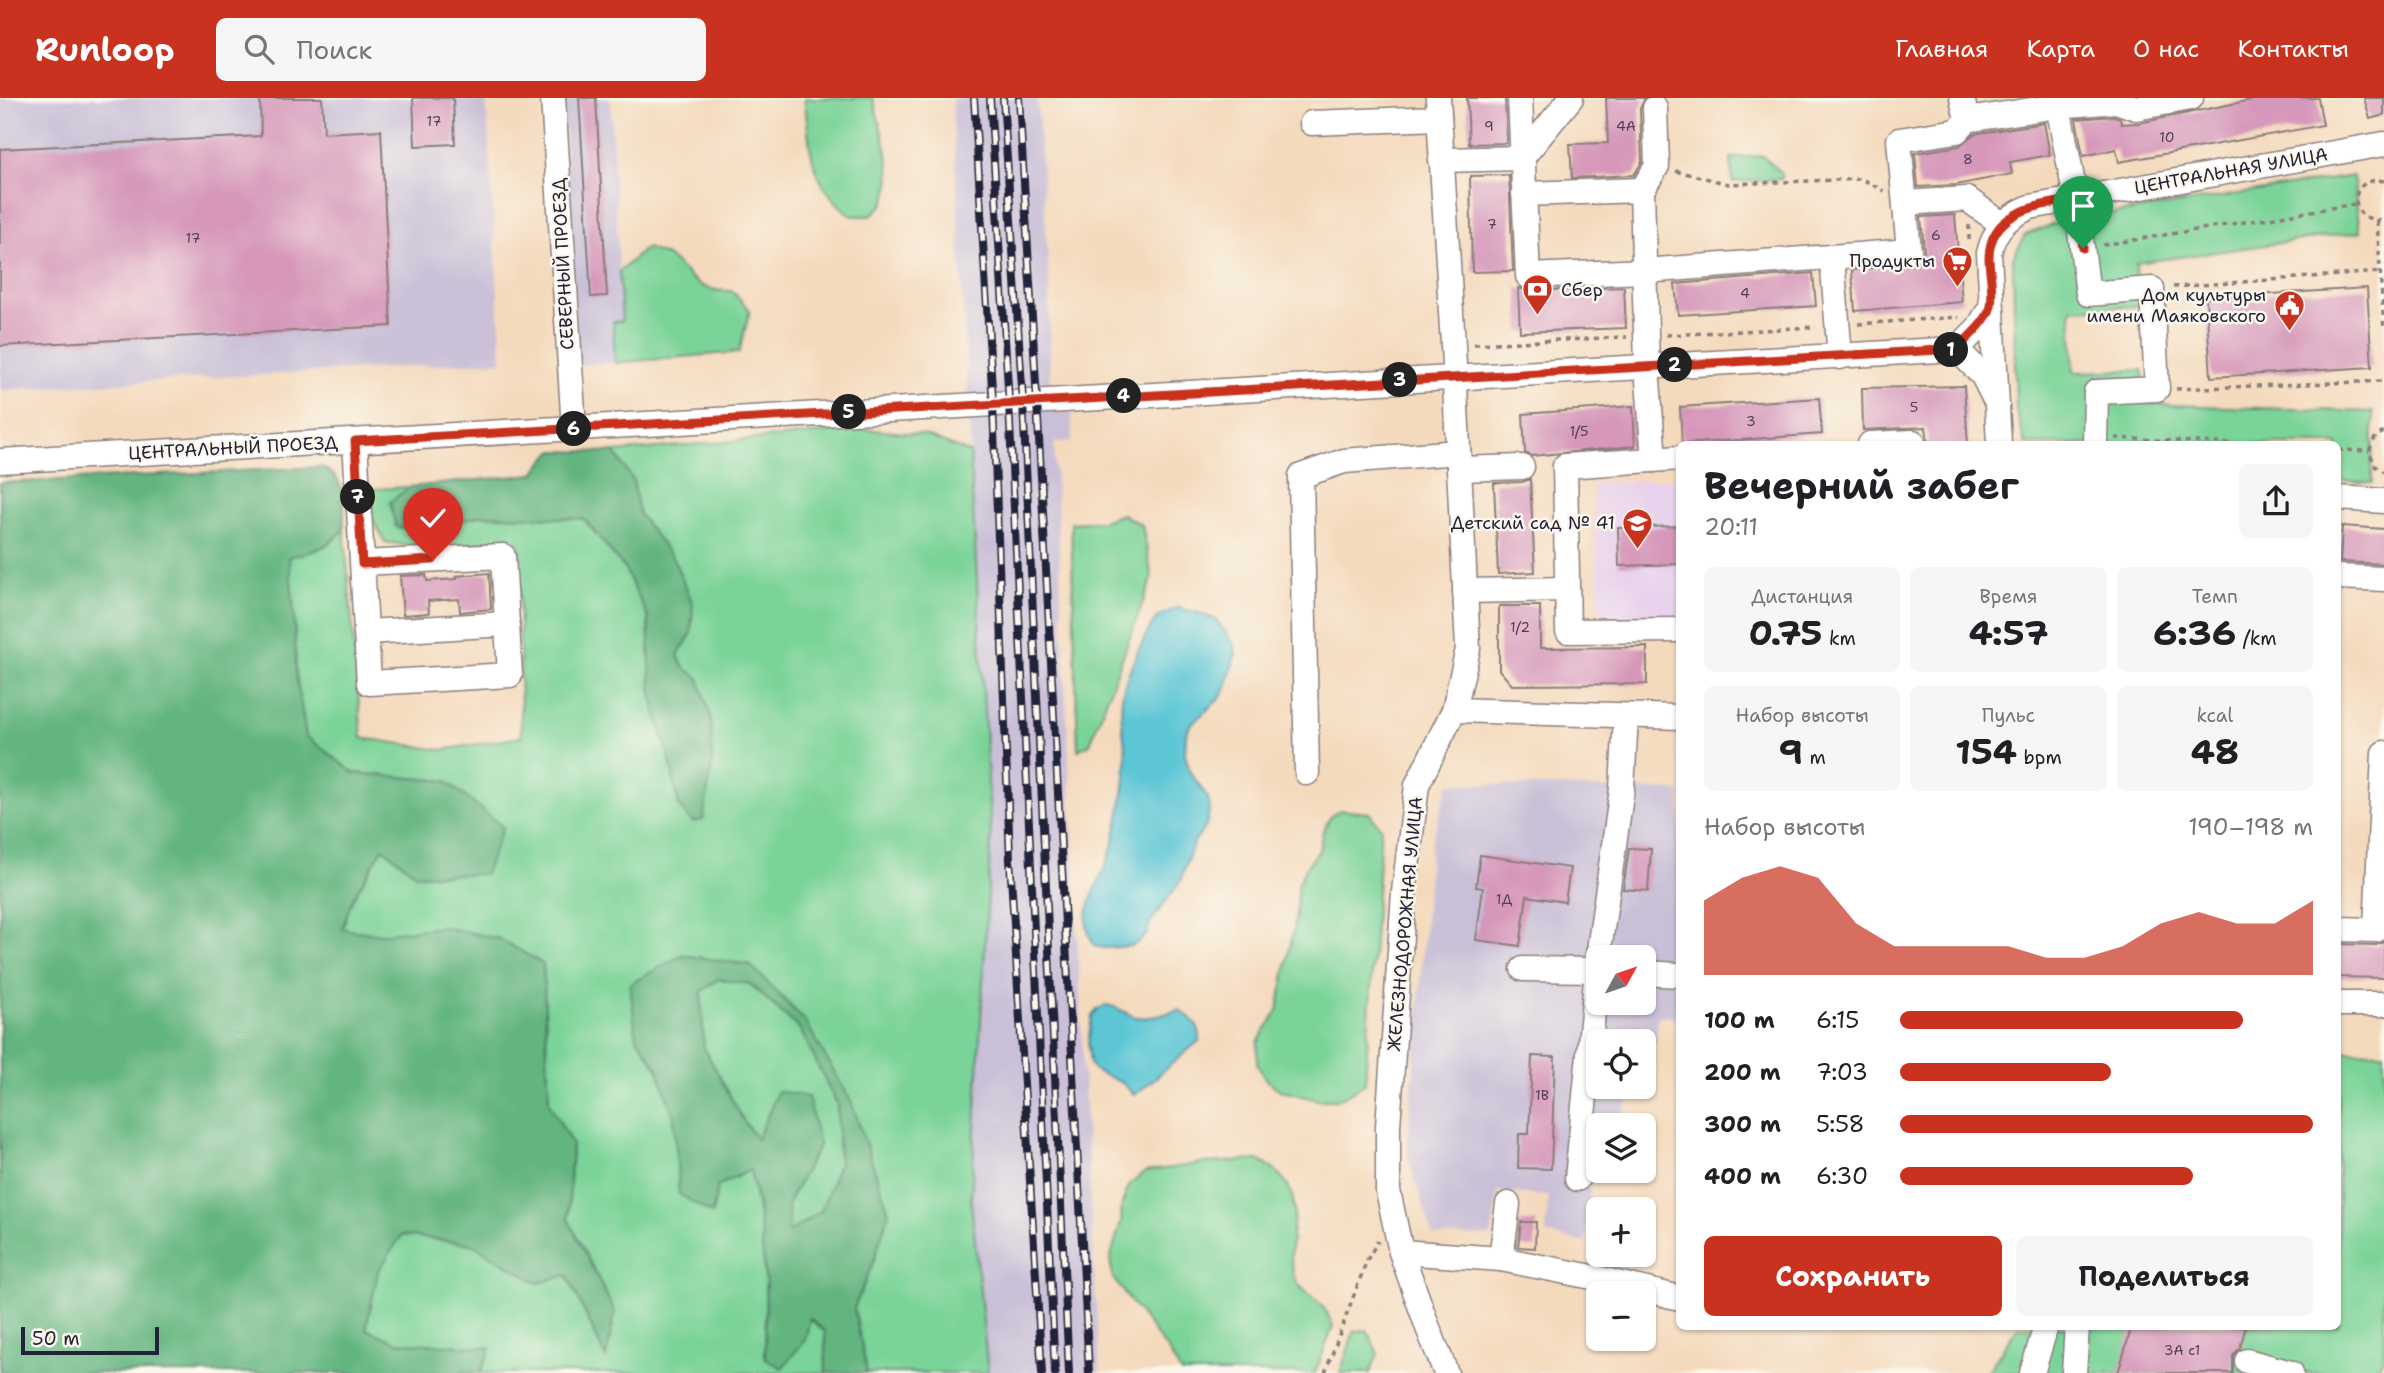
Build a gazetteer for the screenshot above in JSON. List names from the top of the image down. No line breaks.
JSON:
{"streets":{"street":["ЦЕНТРАЛЬНАЯ УЛИЦА","СЕВЕРНЫЙ ПРОЕЗД","ЦЕНТРАЛЬНЫЙ ПРОЕЗД","ЖЕЛЕЗНОДОРОЖНАЯ УЛИЦА"]},"crossings":[["СЕВЕРНЫЙ ПРОЕЗД","ЦЕНТРАЛЬНЫЙ ПРОЕЗД"],["ЦЕНТРАЛЬНЫЙ ПРОЕЗД","ЖЕЛЕЗНОДОРОЖНАЯ УЛИЦА"]],"places":{"supermarket":["Продукты"],"bank":["Сбер"],"public building":["Дом культуры имени Маяковского"],"school or university":["Детский сад № 41"]},"house_numbers":["17","9","4А","10","8","7","6","17","4","5","3","1/5","1/2","1Д","1В","3А с1"],"scale_bar":"50 m","north":"top right","page":{"header":"Runloop","search":"Поиск","nav":["Главная","Карта","О нас","Контакты"],"pins":["1","2","3","4","5","6","7"],"heading":["Вечерний забег","20:11"],"stats":[["Дистанция","0.75 km"],["Время","4:57"],["Темп","6:36 /km"],["Набор высоты","9 m"],["Пульс","154 bpm"],["kcal","48"]],"chart":["Набор высоты","190–198 m"],"map_buttons":["+","−"],"list":[{"name":"100 m","note":"6:15"},{"name":"200 m","note":"7:03"},{"name":"300 m","note":"5:58"},{"name":"400 m","note":"6:30"}],"buttons":["Сохранить","Поделиться"],"scale":"50 m"}}
